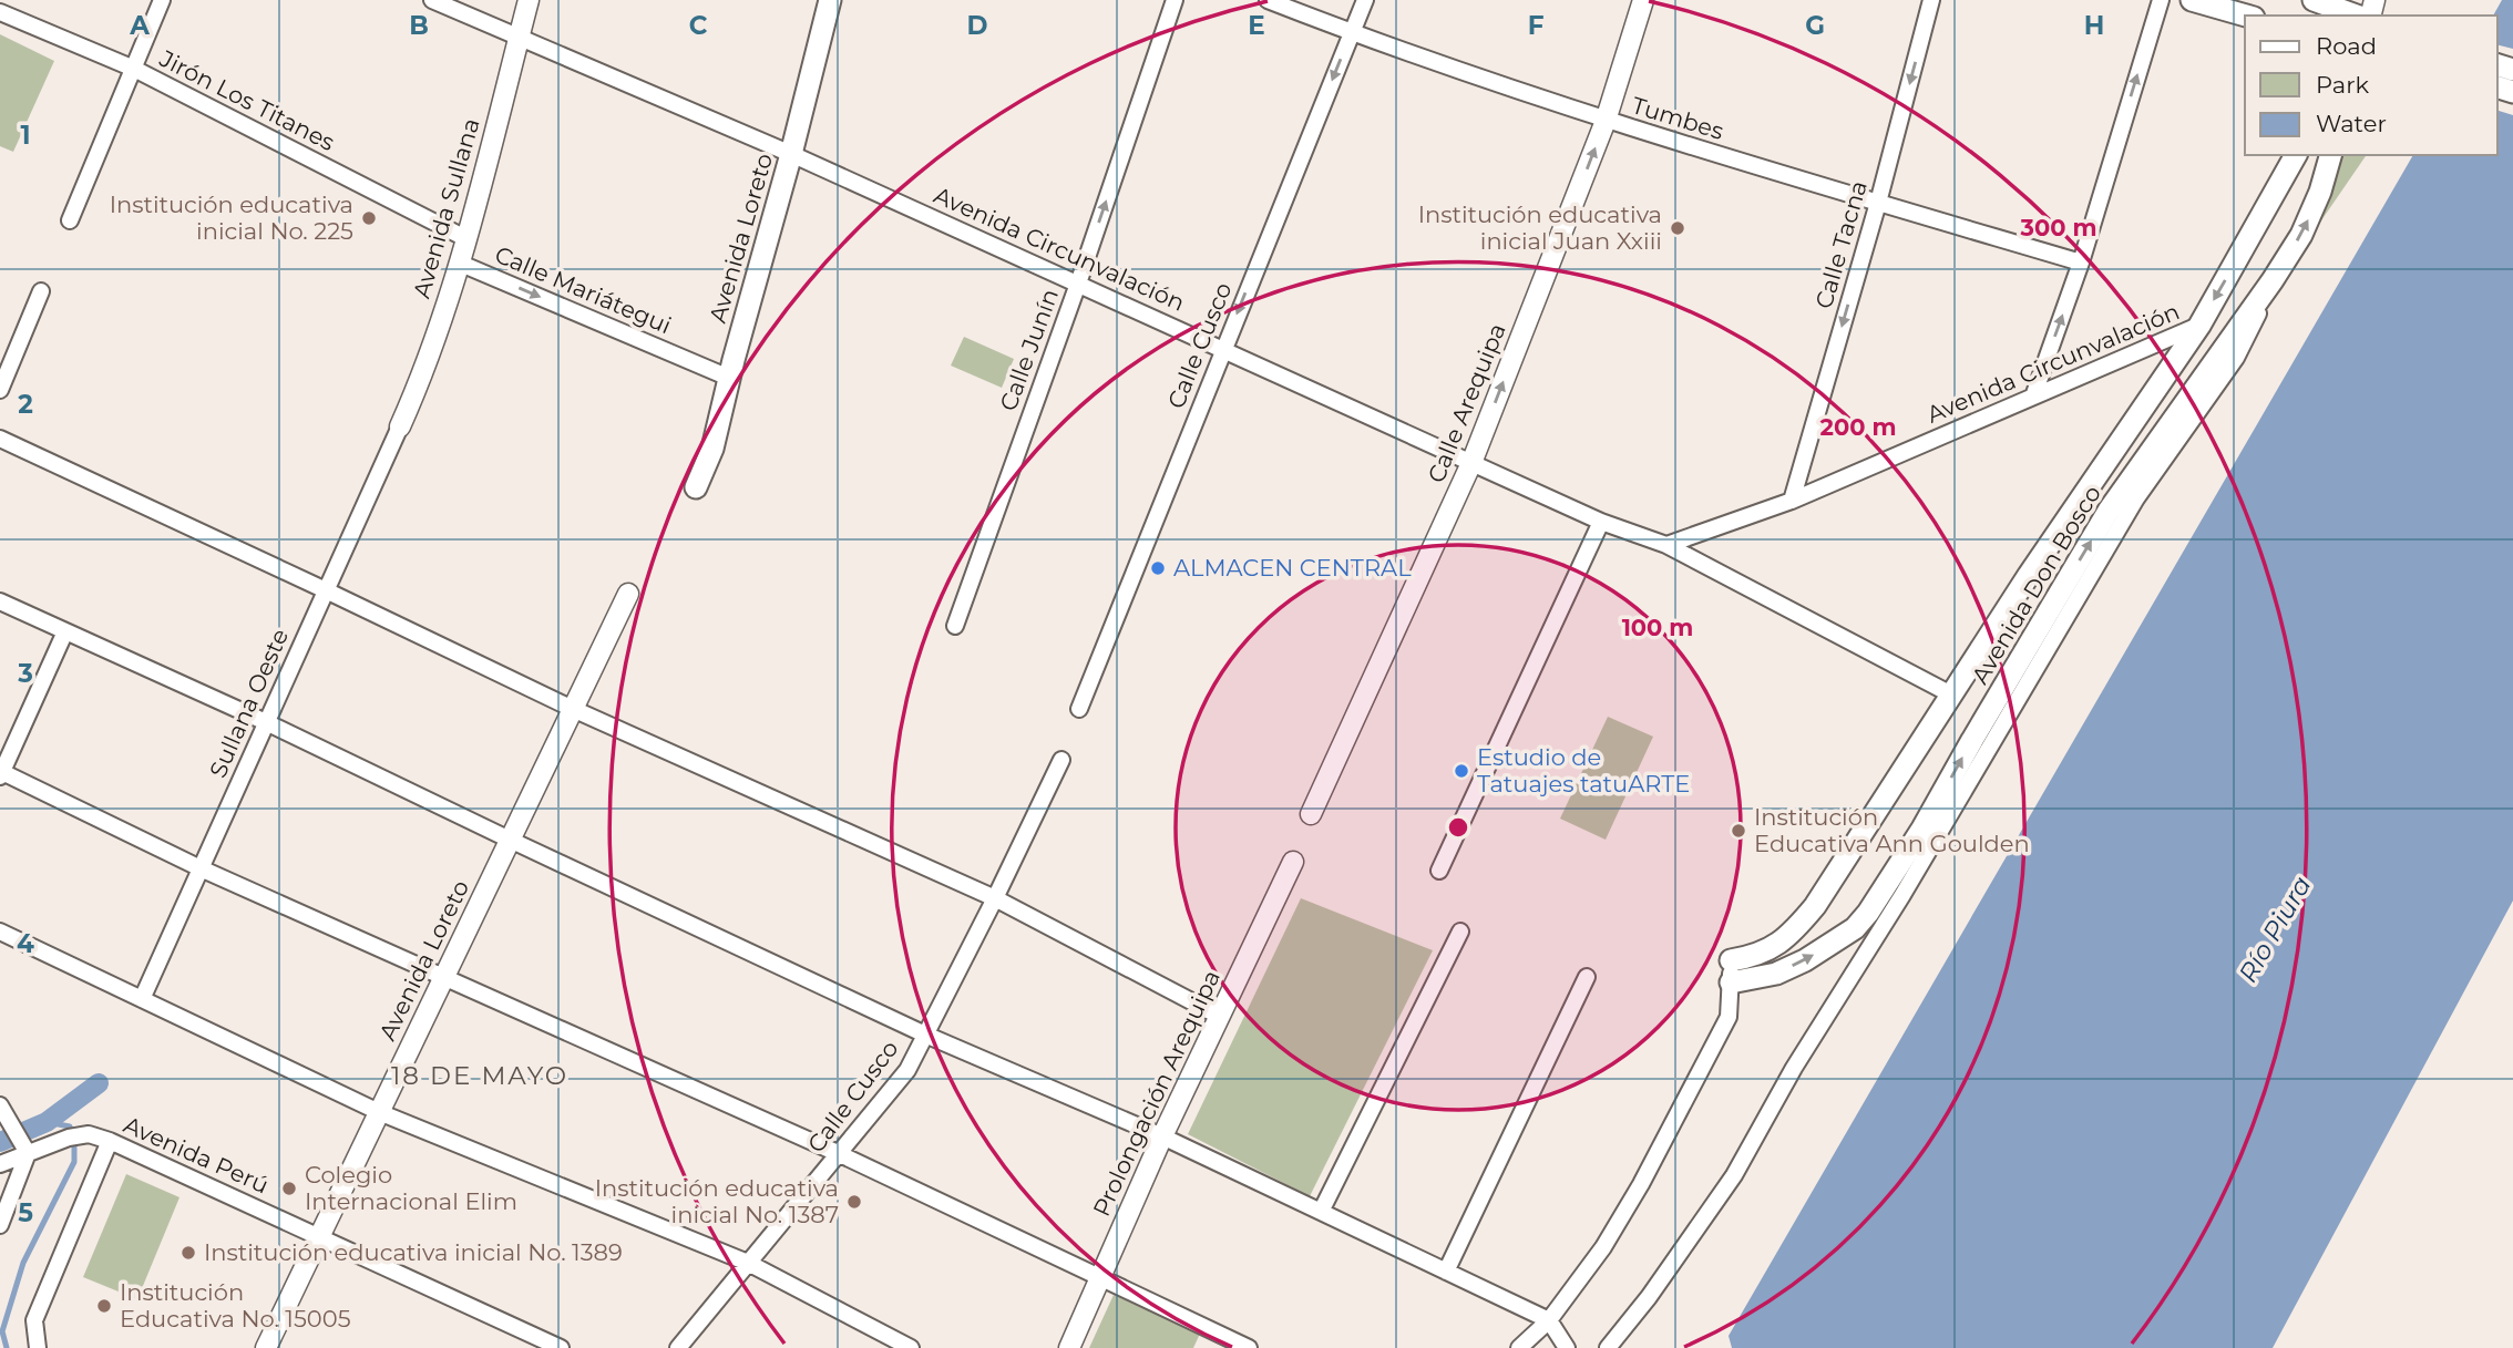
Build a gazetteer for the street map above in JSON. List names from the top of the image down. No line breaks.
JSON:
{"streets":{"main road":["Avenida Loreto","Avenida Don Bosco"],"street":["Jirón Los Titanes","Tumbes","Avenida Sullana","Calle Tacna","Avenida Circunvalación","Calle Mariátegui","Calle Cusco","Calle Junín","Calle Arequipa","Sullana Oeste","Prolongación Arequipa","Avenida Perú"]},"crossings":[["Jirón Los Titanes","Avenida Sullana"],["Tumbes","Calle Tacna"],["Tumbes","Calle Cusco"],["Tumbes","Calle Arequipa"],["Avenida Sullana","Avenida Circunvalación"],["Avenida Sullana","Calle Mariátegui"],["Avenida Sullana","Sullana Oeste"],["Avenida Loreto","Avenida Circunvalación"],["Avenida Loreto","Calle Mariátegui"],["Avenida Loreto","Avenida Perú"],["Calle Tacna","Avenida Circunvalación"],["Avenida Circunvalación","Calle Cusco"],["Avenida Circunvalación","Calle Junín"],["Avenida Circunvalación","Calle Arequipa"],["Avenida Circunvalación","Avenida Don Bosco"]],"one_way":["Calle Tacna","Calle Mariátegui","Calle Junín","Calle Arequipa"],"districts":["18 DE MAYO"],"water":["Río Piura"],"places":["Institución educativa inicial No. 225","Institución educativa inicial Juan Xxiii","ALMACEN CENTRAL","Estudio de Tatuajes tatuARTE","Institución Educativa Ann Goulden","Colegio Internacional Elim","Institución educativa inicial No. 1387","Institución educativa inicial No. 1389","Institución Educativa No. 15005"],"legend":["Road","Park","Water"],"grid":{"columns":["A","B","C","D","E","F","G","H"],"rows":["1","2","3","4","5"]},"rings":["300 m","200 m","100 m"]}
